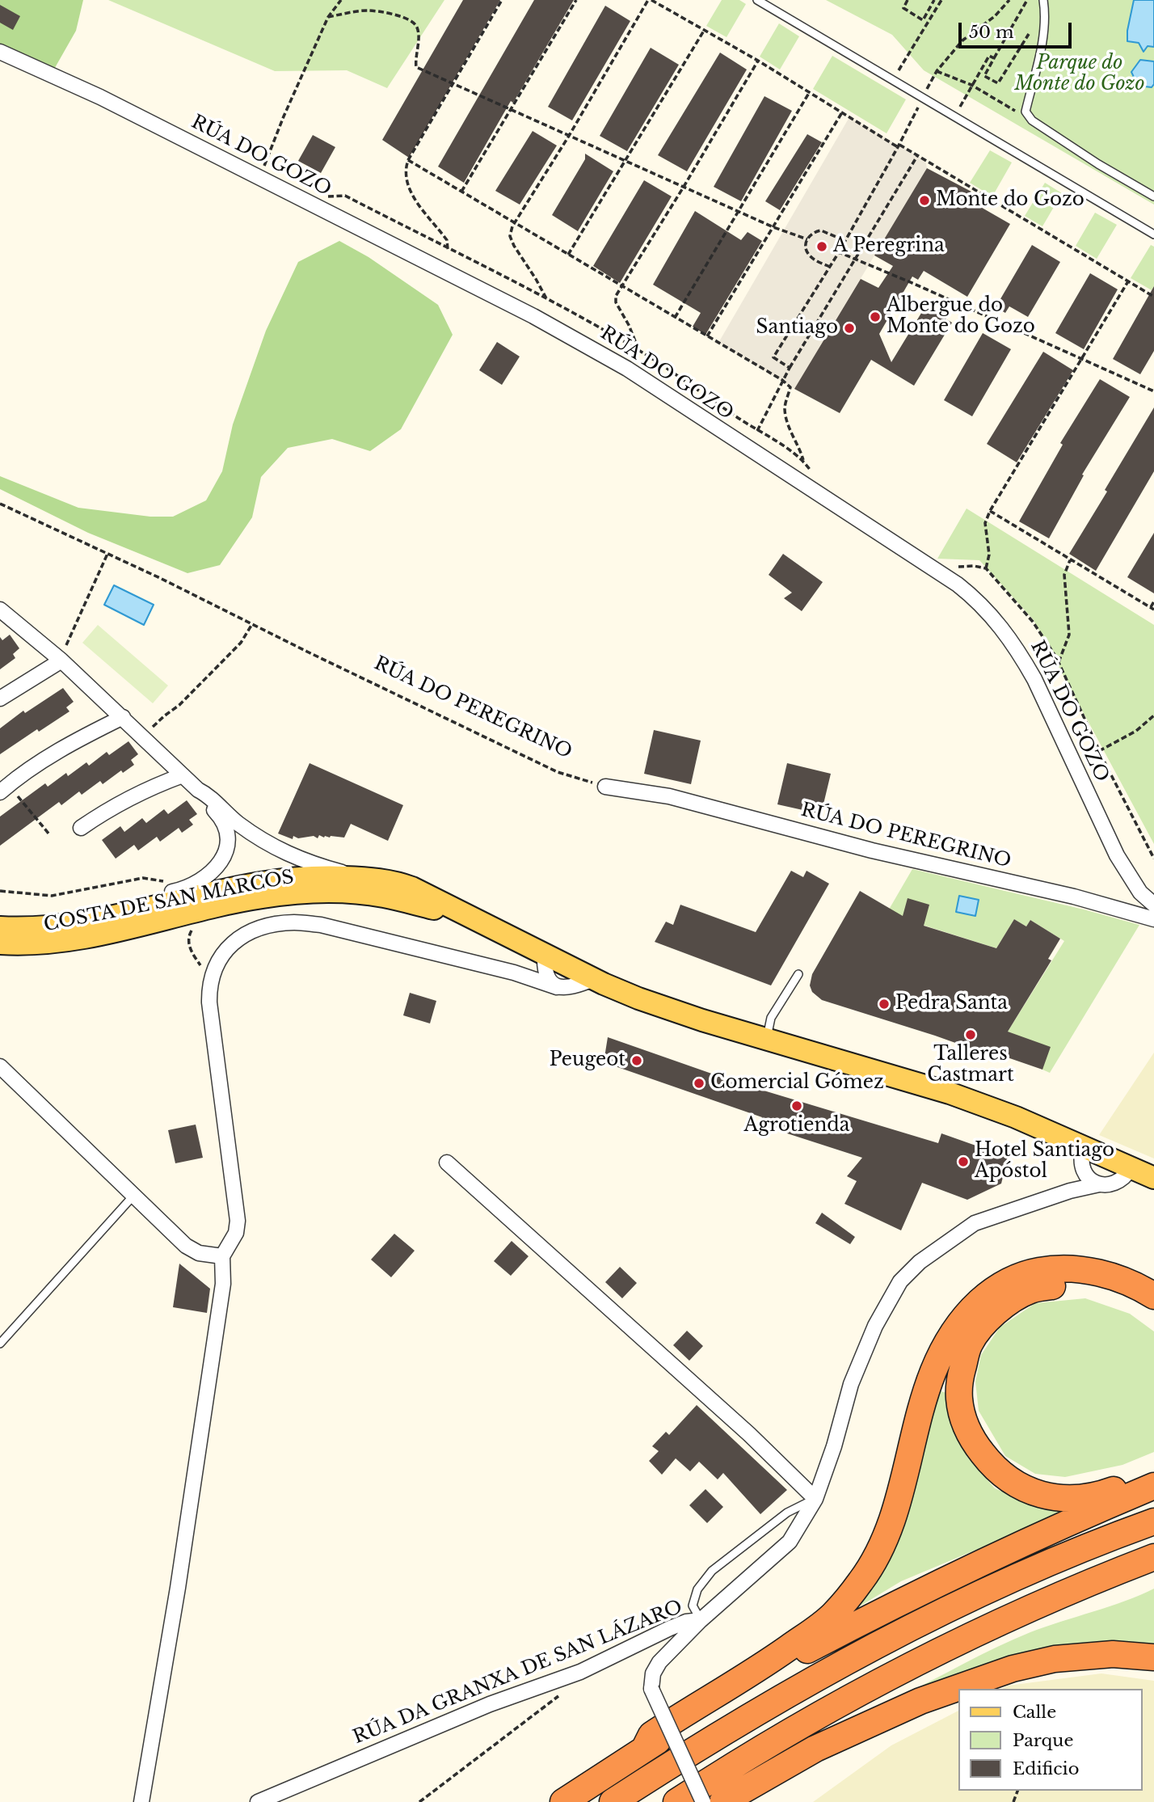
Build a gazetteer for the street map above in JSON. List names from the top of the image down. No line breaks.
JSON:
{"streets":{"main road":["COSTA DE SAN MARCOS"],"street":["RÚA DO GOZO","RÚA DO PEREGRINO","RÚA DA GRANXA DE SAN LÁZARO"]},"crossings":[["COSTA DE SAN MARCOS","RÚA DA GRANXA DE SAN LÁZARO"]],"parks":["Parque do Monte do Gozo"],"places":["Monte do Gozo","A Peregrina","Albergue do Monte do Gozo","Santiago","Pedra Santa","Talleres Castmart","Peugeot","Comercial Gómez","Agrotienda","Hotel Santiago Apóstol"],"legend":["Calle","Parque","Edificio"],"scale_bar":"50 m"}
